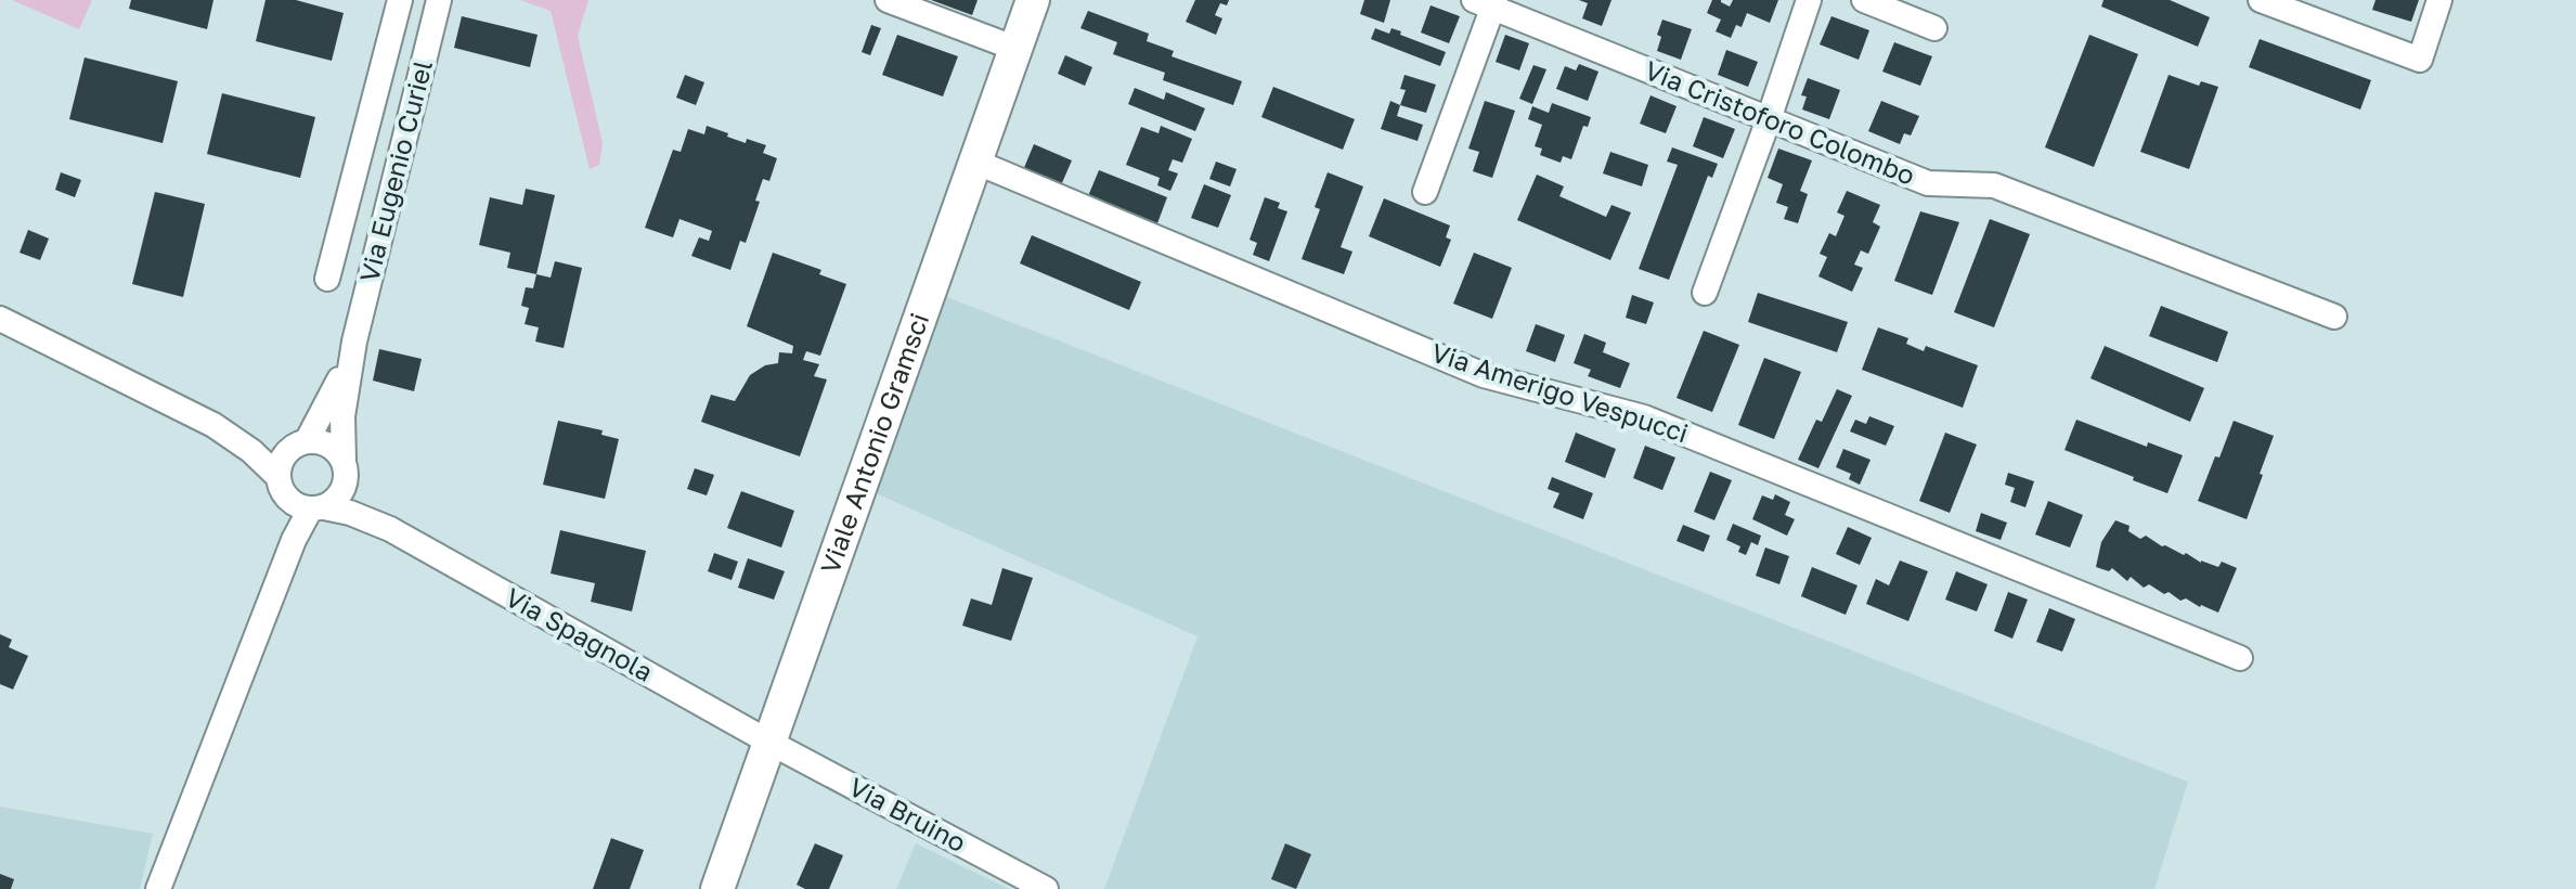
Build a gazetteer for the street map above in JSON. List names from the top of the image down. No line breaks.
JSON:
{"streets":{"street":["Via Cristoforo Colombo","Via Eugenio Curiel","Via Amerigo Vespucci","Viale Antonio Gramsci","Via Spagnola","Via Bruino"]},"crossings":[["Via Eugenio Curiel","Via Spagnola"],["Via Amerigo Vespucci","Viale Antonio Gramsci"],["Viale Antonio Gramsci","Via Spagnola"],["Viale Antonio Gramsci","Via Bruino"],["Via Spagnola","Via Bruino"]]}
